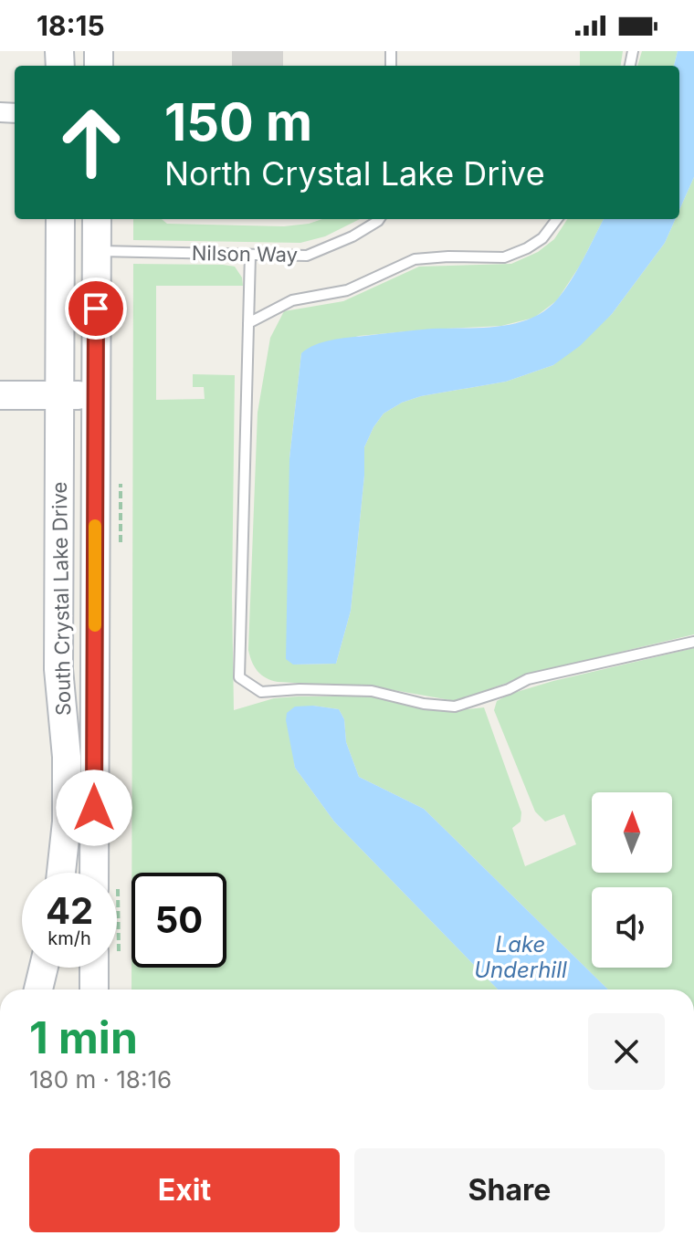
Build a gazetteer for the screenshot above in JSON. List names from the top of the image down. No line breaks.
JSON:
{"streets":{"main road":["South Crystal Lake Drive"],"lane":["Nilson Way"]},"crossings":[["Nilson Way","South Crystal Lake Drive"]],"water":["Lake Underhill"],"north":"top","page":{"status":"18:15","turn":["150 m","North Crystal Lake Drive"],"speed":"42 km/h","limit":"50","heading":["1 min","180 m · 18:16"],"buttons":["Exit","Share"]}}
